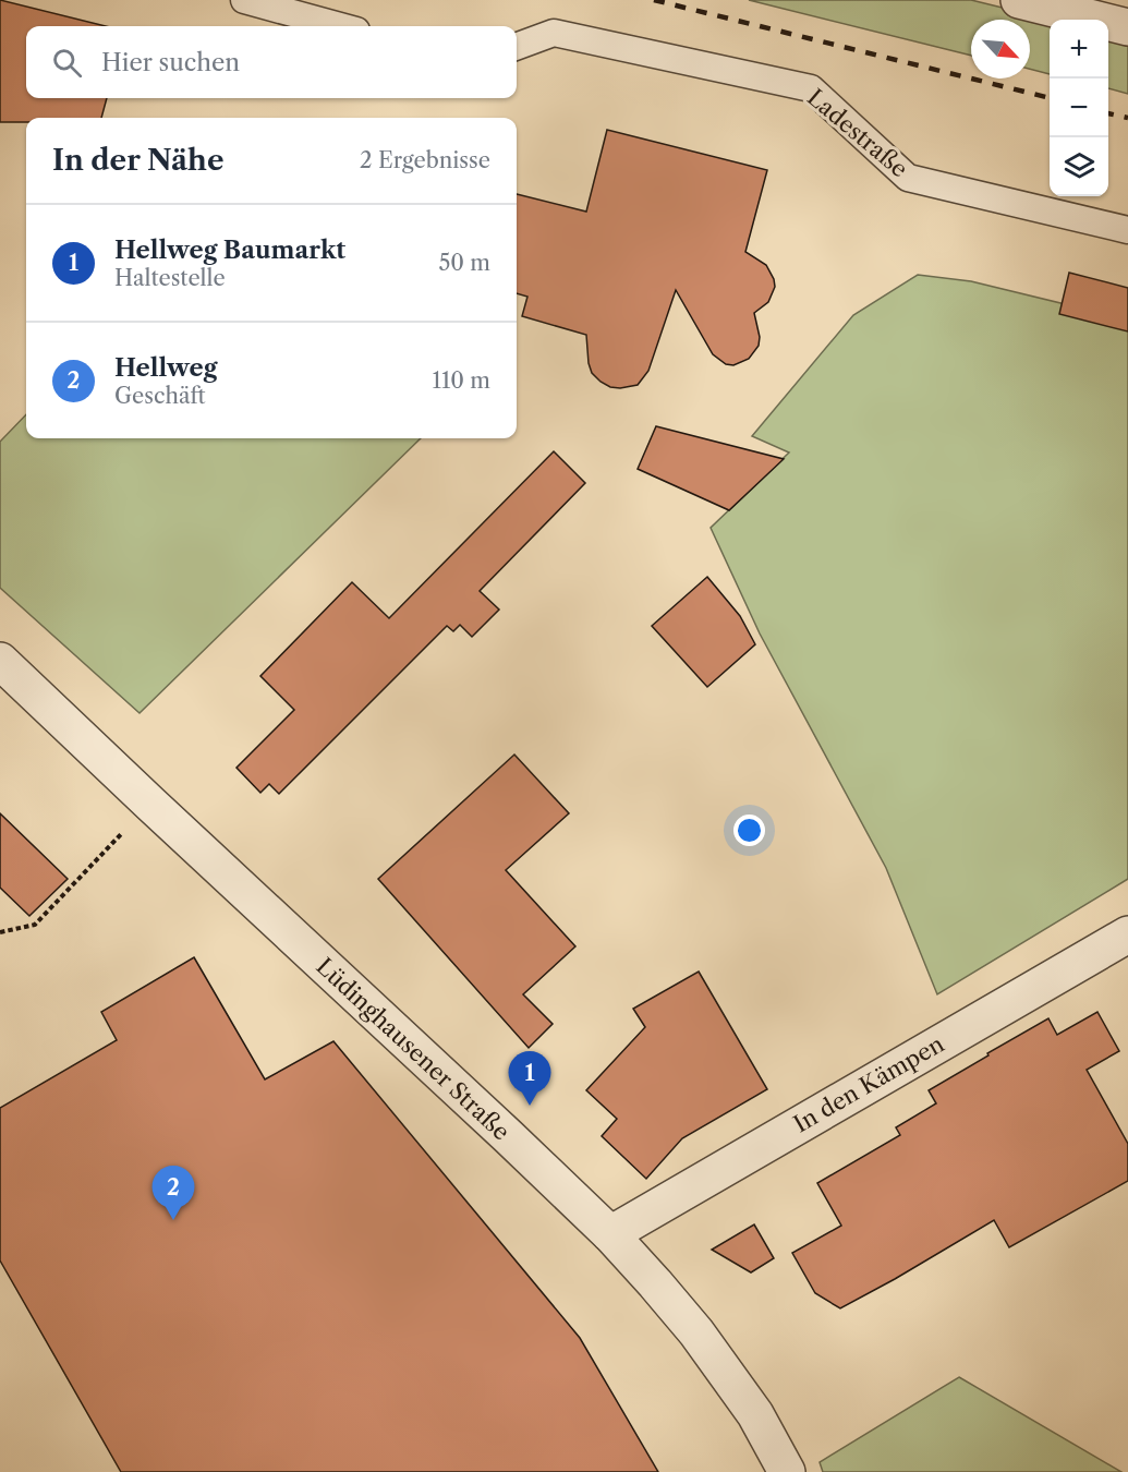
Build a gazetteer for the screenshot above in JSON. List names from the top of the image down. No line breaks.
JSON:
{"streets":{"street":["Lüdinghausener Straße","In den Kämpen"],"lane":["Ladestraße"]},"crossings":[["Lüdinghausener Straße","In den Kämpen"]],"north":"bottom right","page":{"map_buttons":["+","−"],"search":"Hier suchen","heading":["In der Nähe","2 Ergebnisse"],"list":[{"mark":"1","name":"Hellweg Baumarkt","note":"Haltestelle","value":"50 m"},{"mark":"2","name":"Hellweg","note":"Geschäft","value":"110 m"}],"pins":["1","2"]}}
